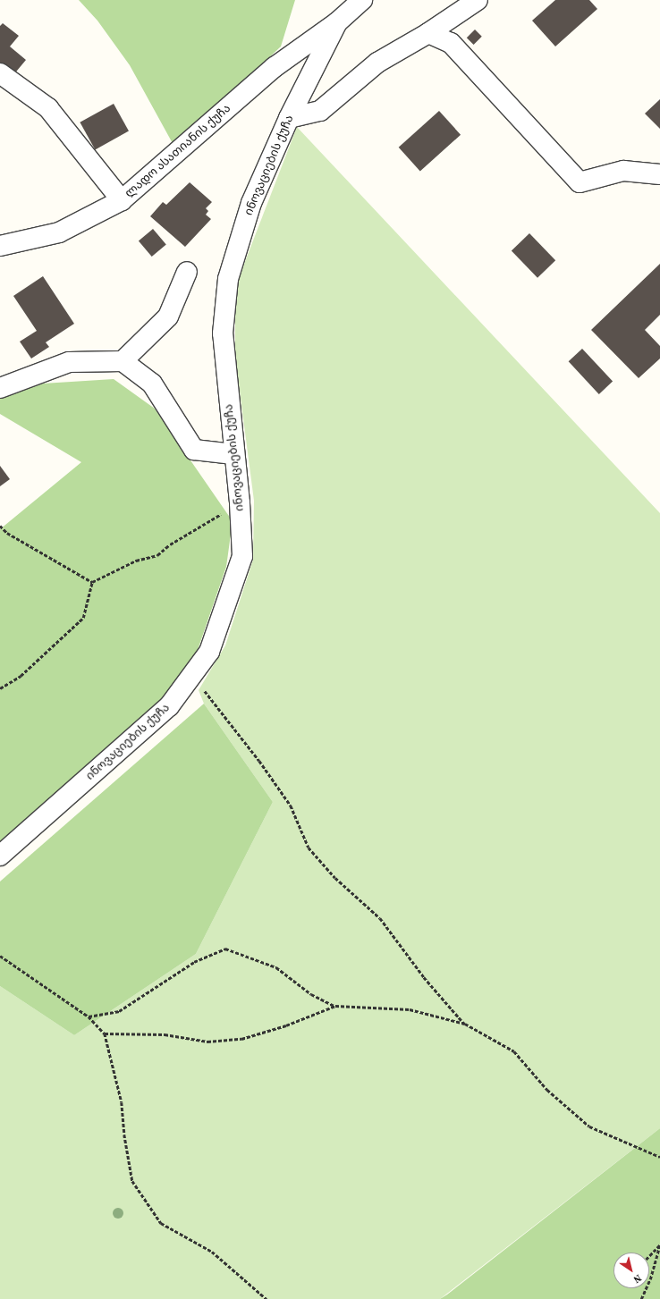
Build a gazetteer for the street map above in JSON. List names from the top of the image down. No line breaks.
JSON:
{"streets":{"street":["ლადო ასათიანის ქუჩა","ინოვაციების ქუჩა"]},"crossings":[["ლადო ასათიანის ქუჩა","ინოვაციების ქუჩა"]],"north":"bottom right"}
